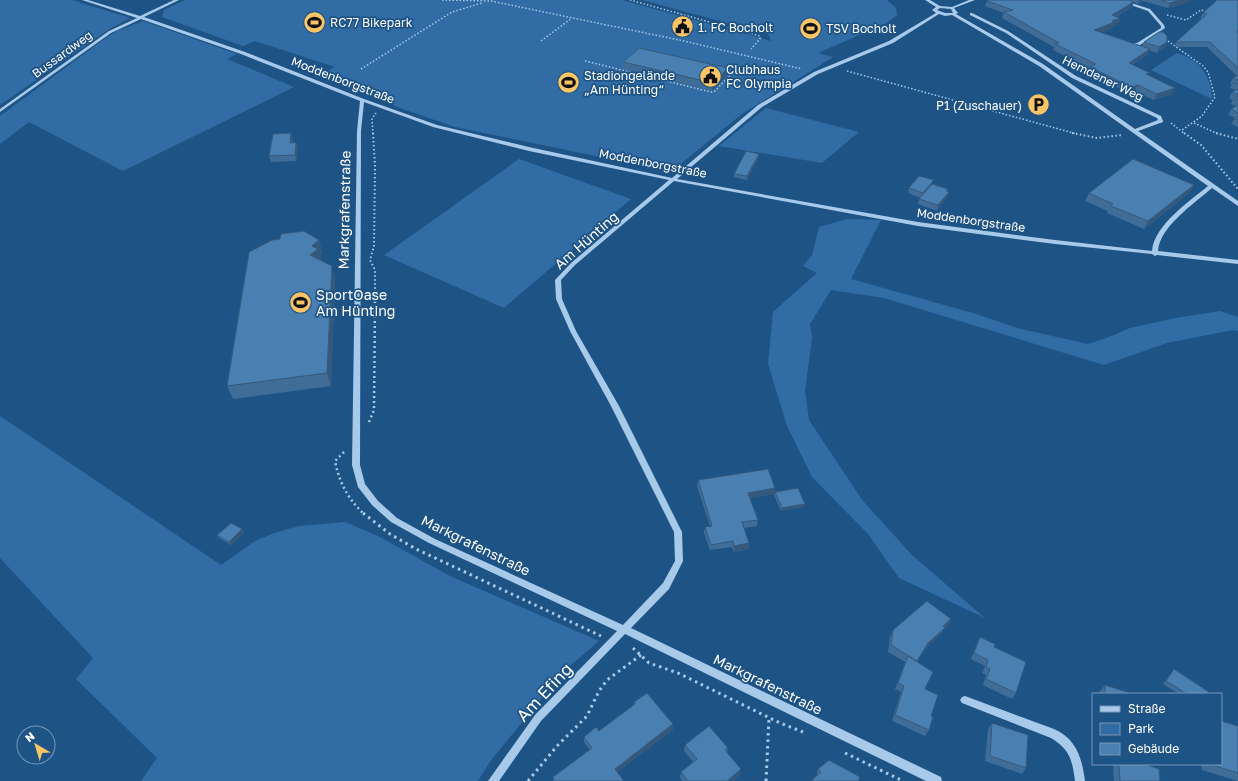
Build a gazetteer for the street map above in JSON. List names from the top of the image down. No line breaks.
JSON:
{"streets":{"street":["Bussardweg","Hemdener Weg","Moddenborgstraße","Markgrafenstraße","Am Hünting","Am Efing"]},"crossings":[["Bussardweg","Moddenborgstraße"],["Hemdener Weg","Am Hünting"],["Moddenborgstraße","Markgrafenstraße"],["Moddenborgstraße","Am Hünting"],["Markgrafenstraße","Am Hünting"],["Markgrafenstraße","Am Efing"],["Am Hünting","Am Efing"]],"places":{"sports":["RC77 Bikepark","TSV Bocholt","Stadiongelände „Am Hünting“","SportOase Am Hünting"],"public building":["1. FC Bocholt","Clubhaus FC Olympia"],"parking":["P1 (Zuschauer)"]},"legend":["Straße","Park","Gebäude"],"north":"top left"}
